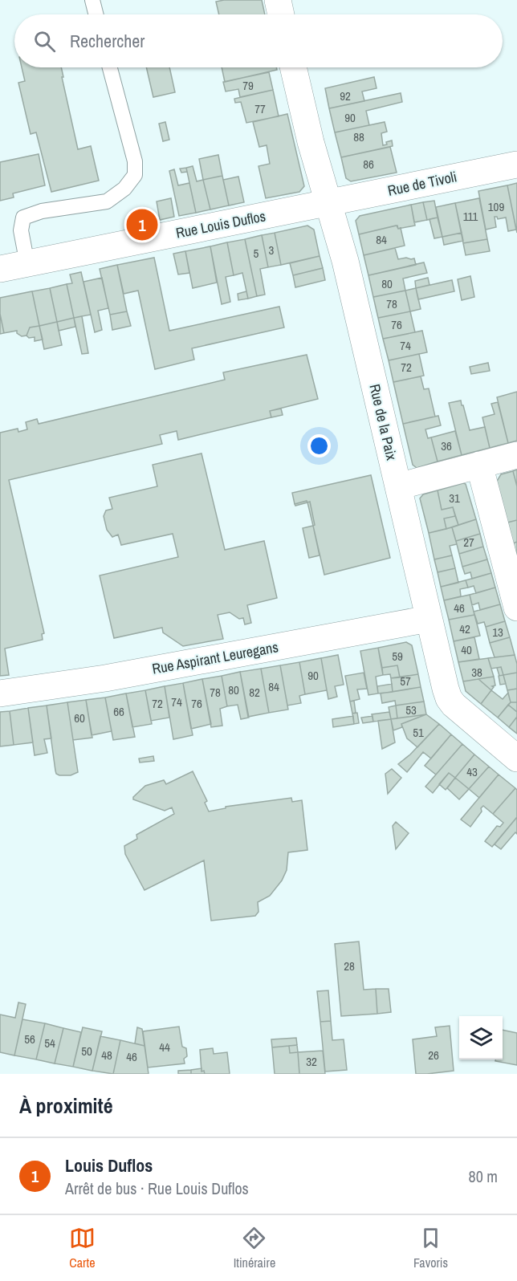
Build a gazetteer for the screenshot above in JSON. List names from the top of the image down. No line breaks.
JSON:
{"streets":{"street":["Rue de Tivoli","Rue Louis Duflos","Rue de la Paix","Rue Aspirant Leuregans"]},"crossings":[["Rue de Tivoli","Rue Louis Duflos"],["Rue de Tivoli","Rue de la Paix"],["Rue Louis Duflos","Rue de la Paix"],["Rue de la Paix","Rue Aspirant Leuregans"]],"house_numbers":["79","92","77","90","88","86","109","111","84","3","5","80","78","76","74","72","36","31","27","46","42","13","40","59","38","90","57","84","80","78","82","74","72","76","53","66","60","51","43","28","56","54","44","50","48","26","46","32"],"page":{"search":"Rechercher","pins":"1","heading":"À proximité","list":[{"mark":"1","name":"Louis Duflos","note":"Arrêt de bus · Rue Louis Duflos","value":"80 m"}],"nav":["Carte","Itinéraire","Favoris"]}}
